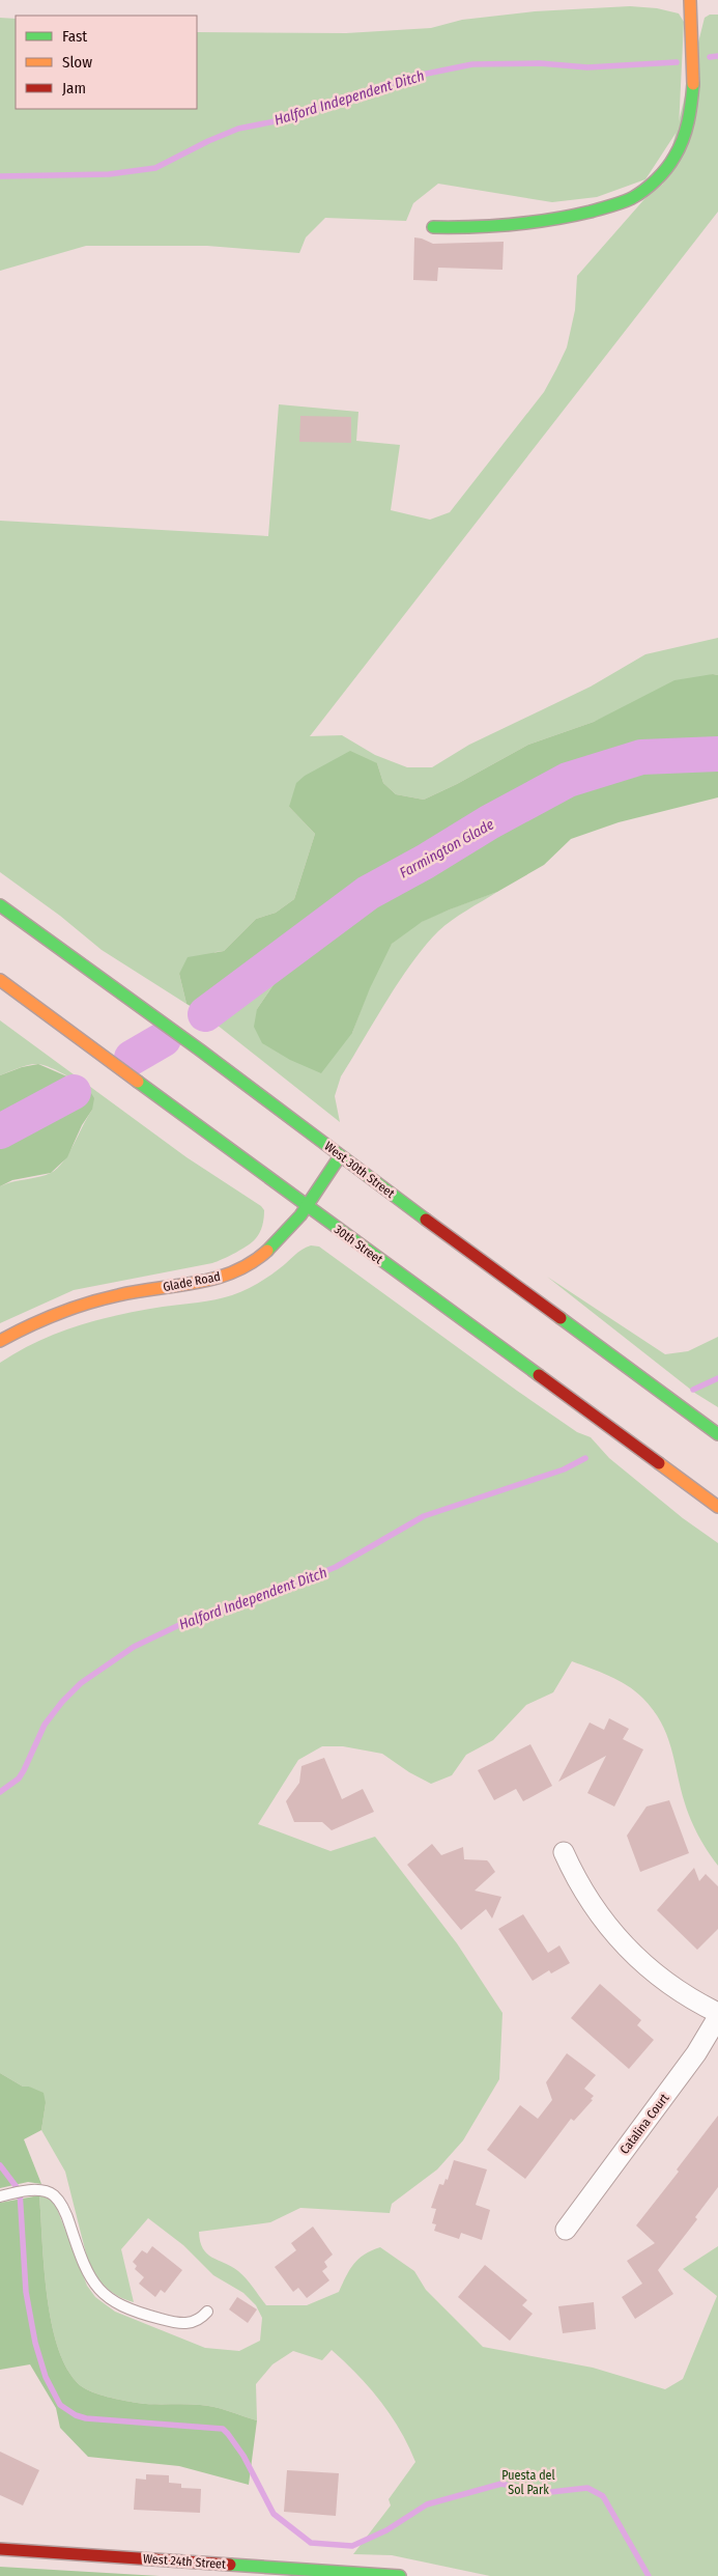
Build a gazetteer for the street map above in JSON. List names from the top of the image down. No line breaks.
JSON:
{"streets":{"main road":["West 30th Street","30th Street","Glade Road","West 24th Street"],"street":["Catalina Court"]},"crossings":[["West 30th Street","Glade Road"],["30th Street","Glade Road"]],"water":["Halford Independent Ditch","Farmington Glade"],"parks":["Puesta del Sol Park"],"legend":["Fast","Slow","Jam"]}
